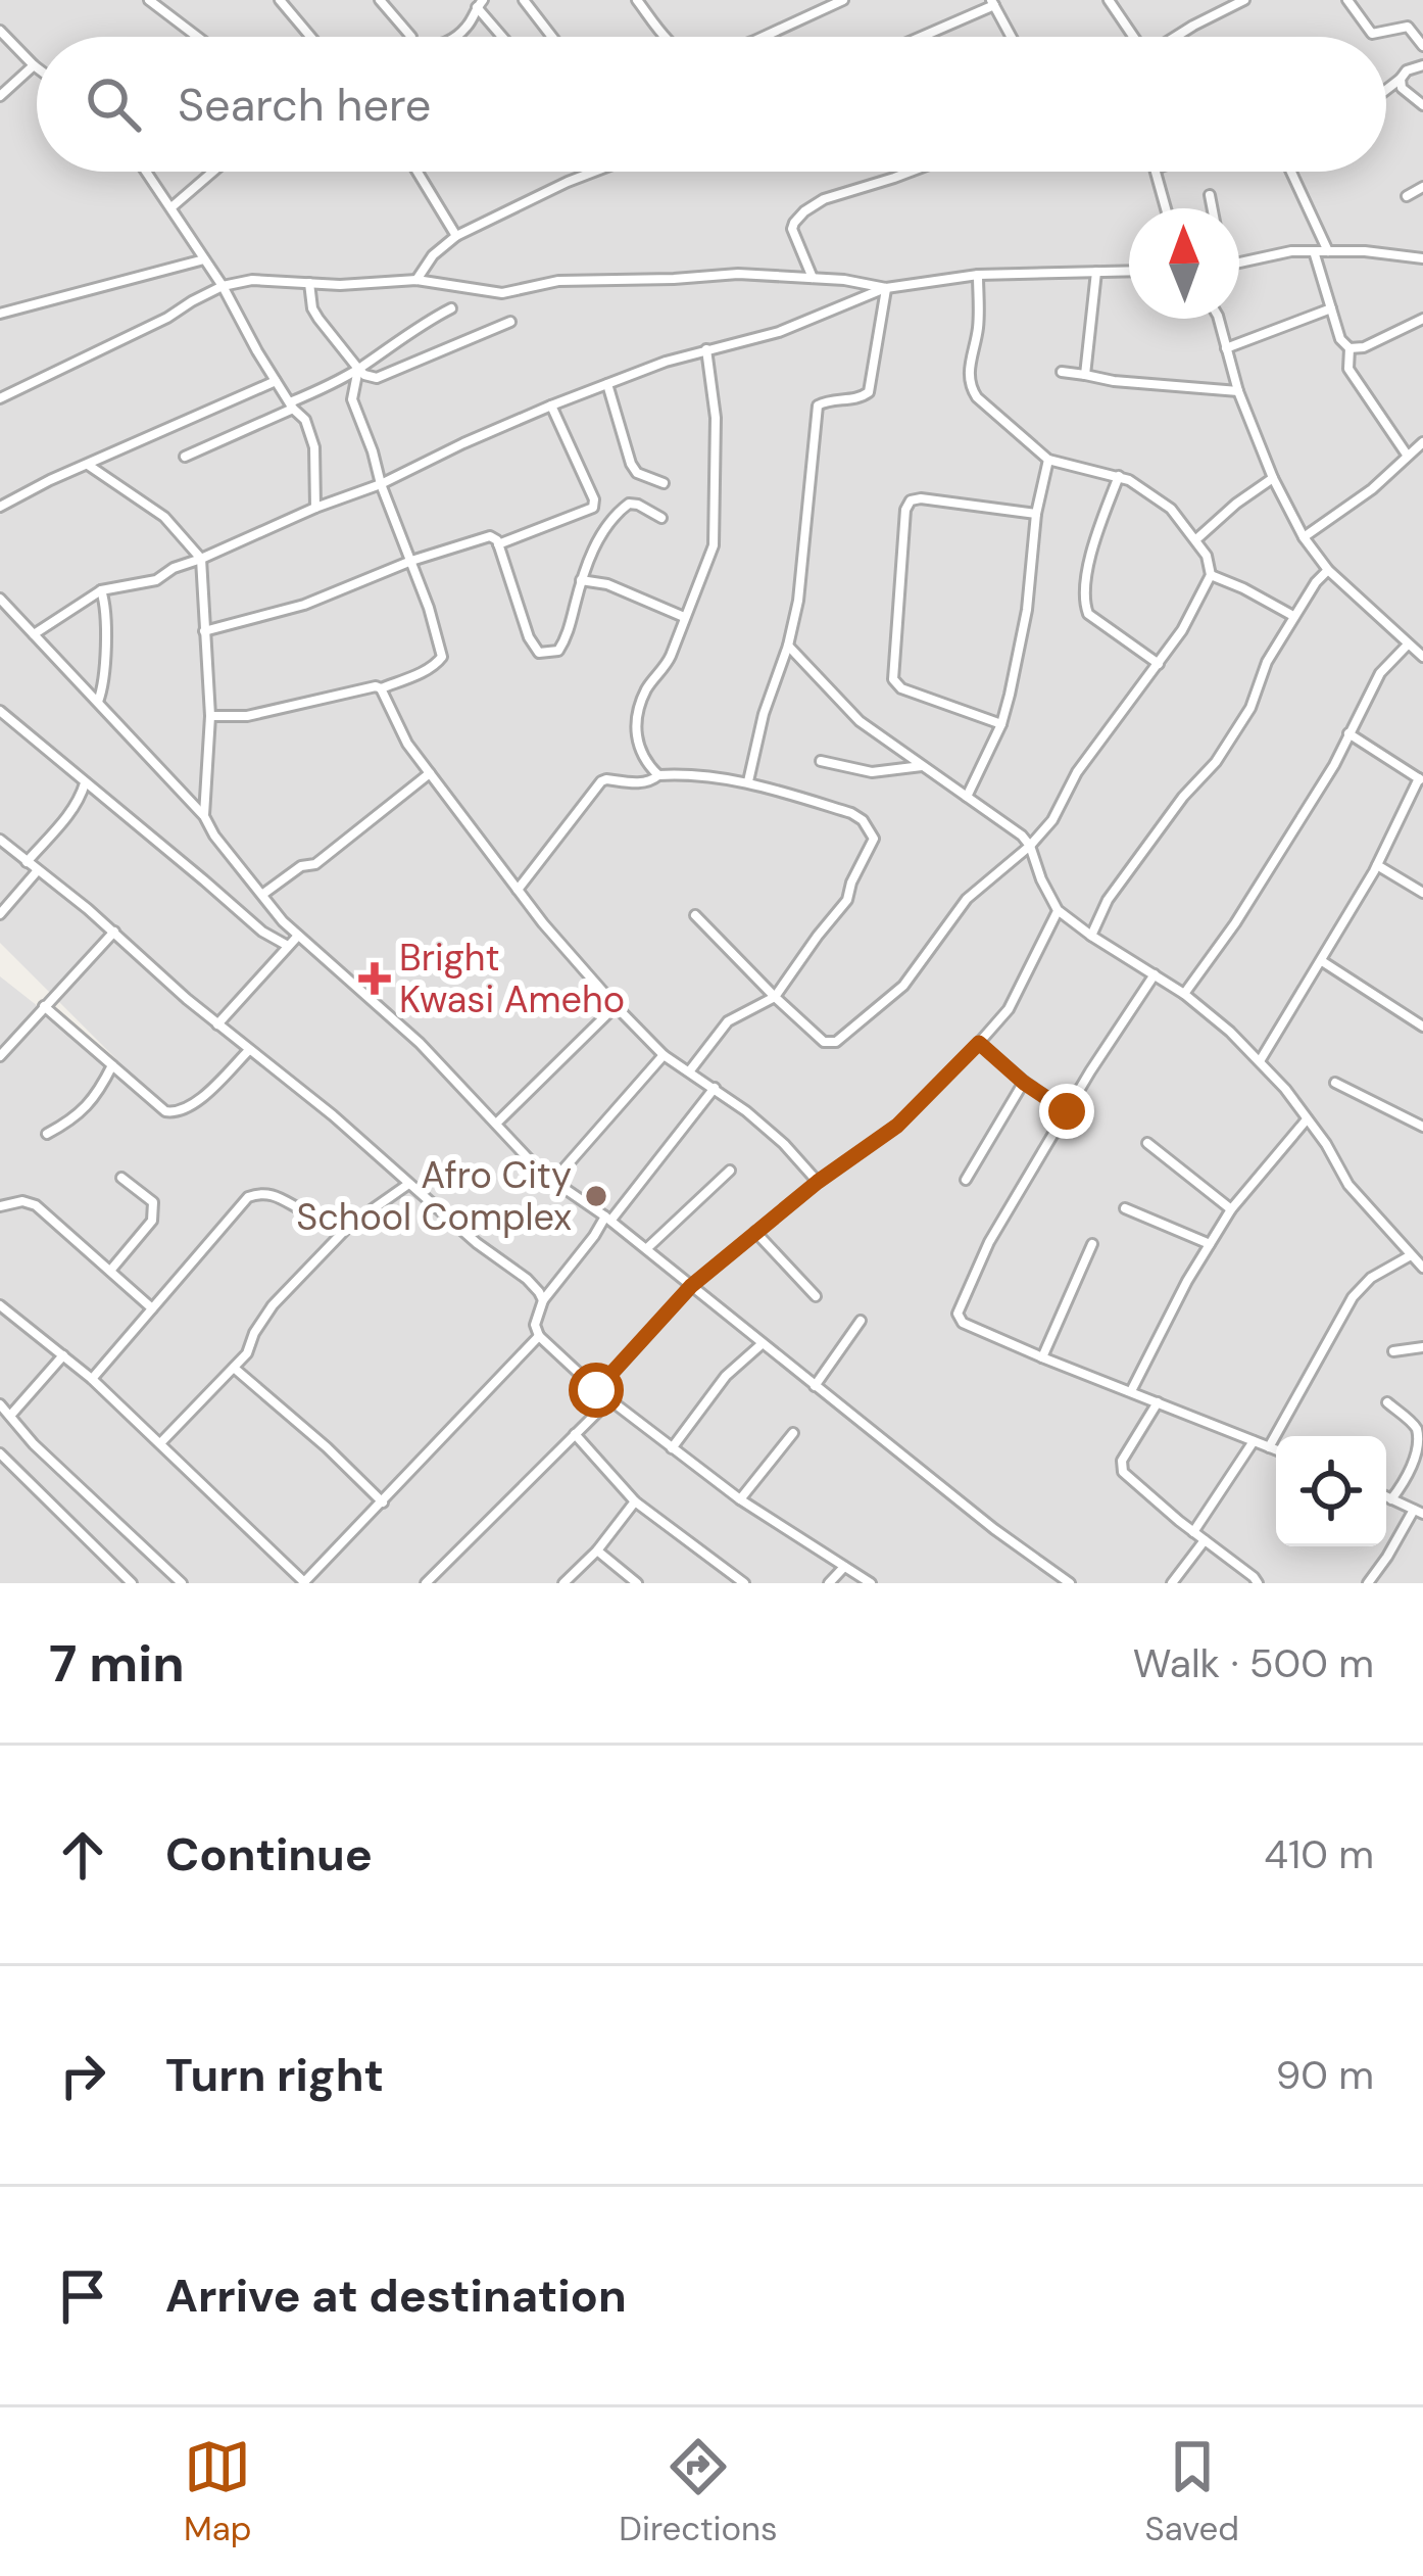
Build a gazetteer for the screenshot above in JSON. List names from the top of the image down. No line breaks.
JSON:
{"places":{"health":["Bright Kwasi Ameho"],"other":["Afro City School Complex"]},"north":"top","page":{"search":"Search here","heading":["7 min","Walk · 500 m"],"list":[["Continue","410 m"],["Turn right","90 m"],"Arrive at destination"],"nav":["Map","Directions","Saved"]}}
